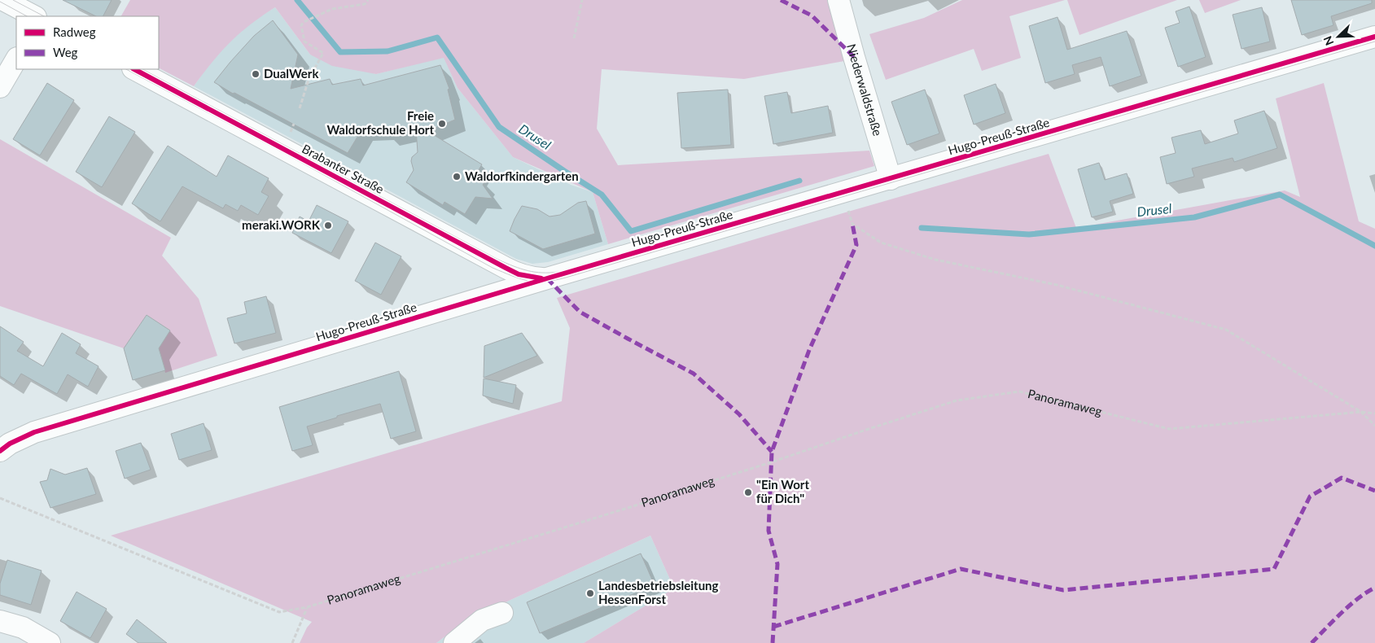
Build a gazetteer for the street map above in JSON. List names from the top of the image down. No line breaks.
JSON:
{"streets":{"street":["Niederwaldstraße","Hugo-Preuß-Straße","Brabanter Straße"],"path":["Panoramaweg"]},"crossings":[["Niederwaldstraße","Hugo-Preuß-Straße"],["Hugo-Preuß-Straße","Brabanter Straße"]],"water":["Drusel"],"places":["DualWerk","Freie Waldorfschule Hort","Waldorfkindergarten","meraki.WORK","\"Ein Wort für Dich\"","Landesbetriebsleitung HessenForst"],"legend":["Radweg","Weg"],"north":"bottom left"}
